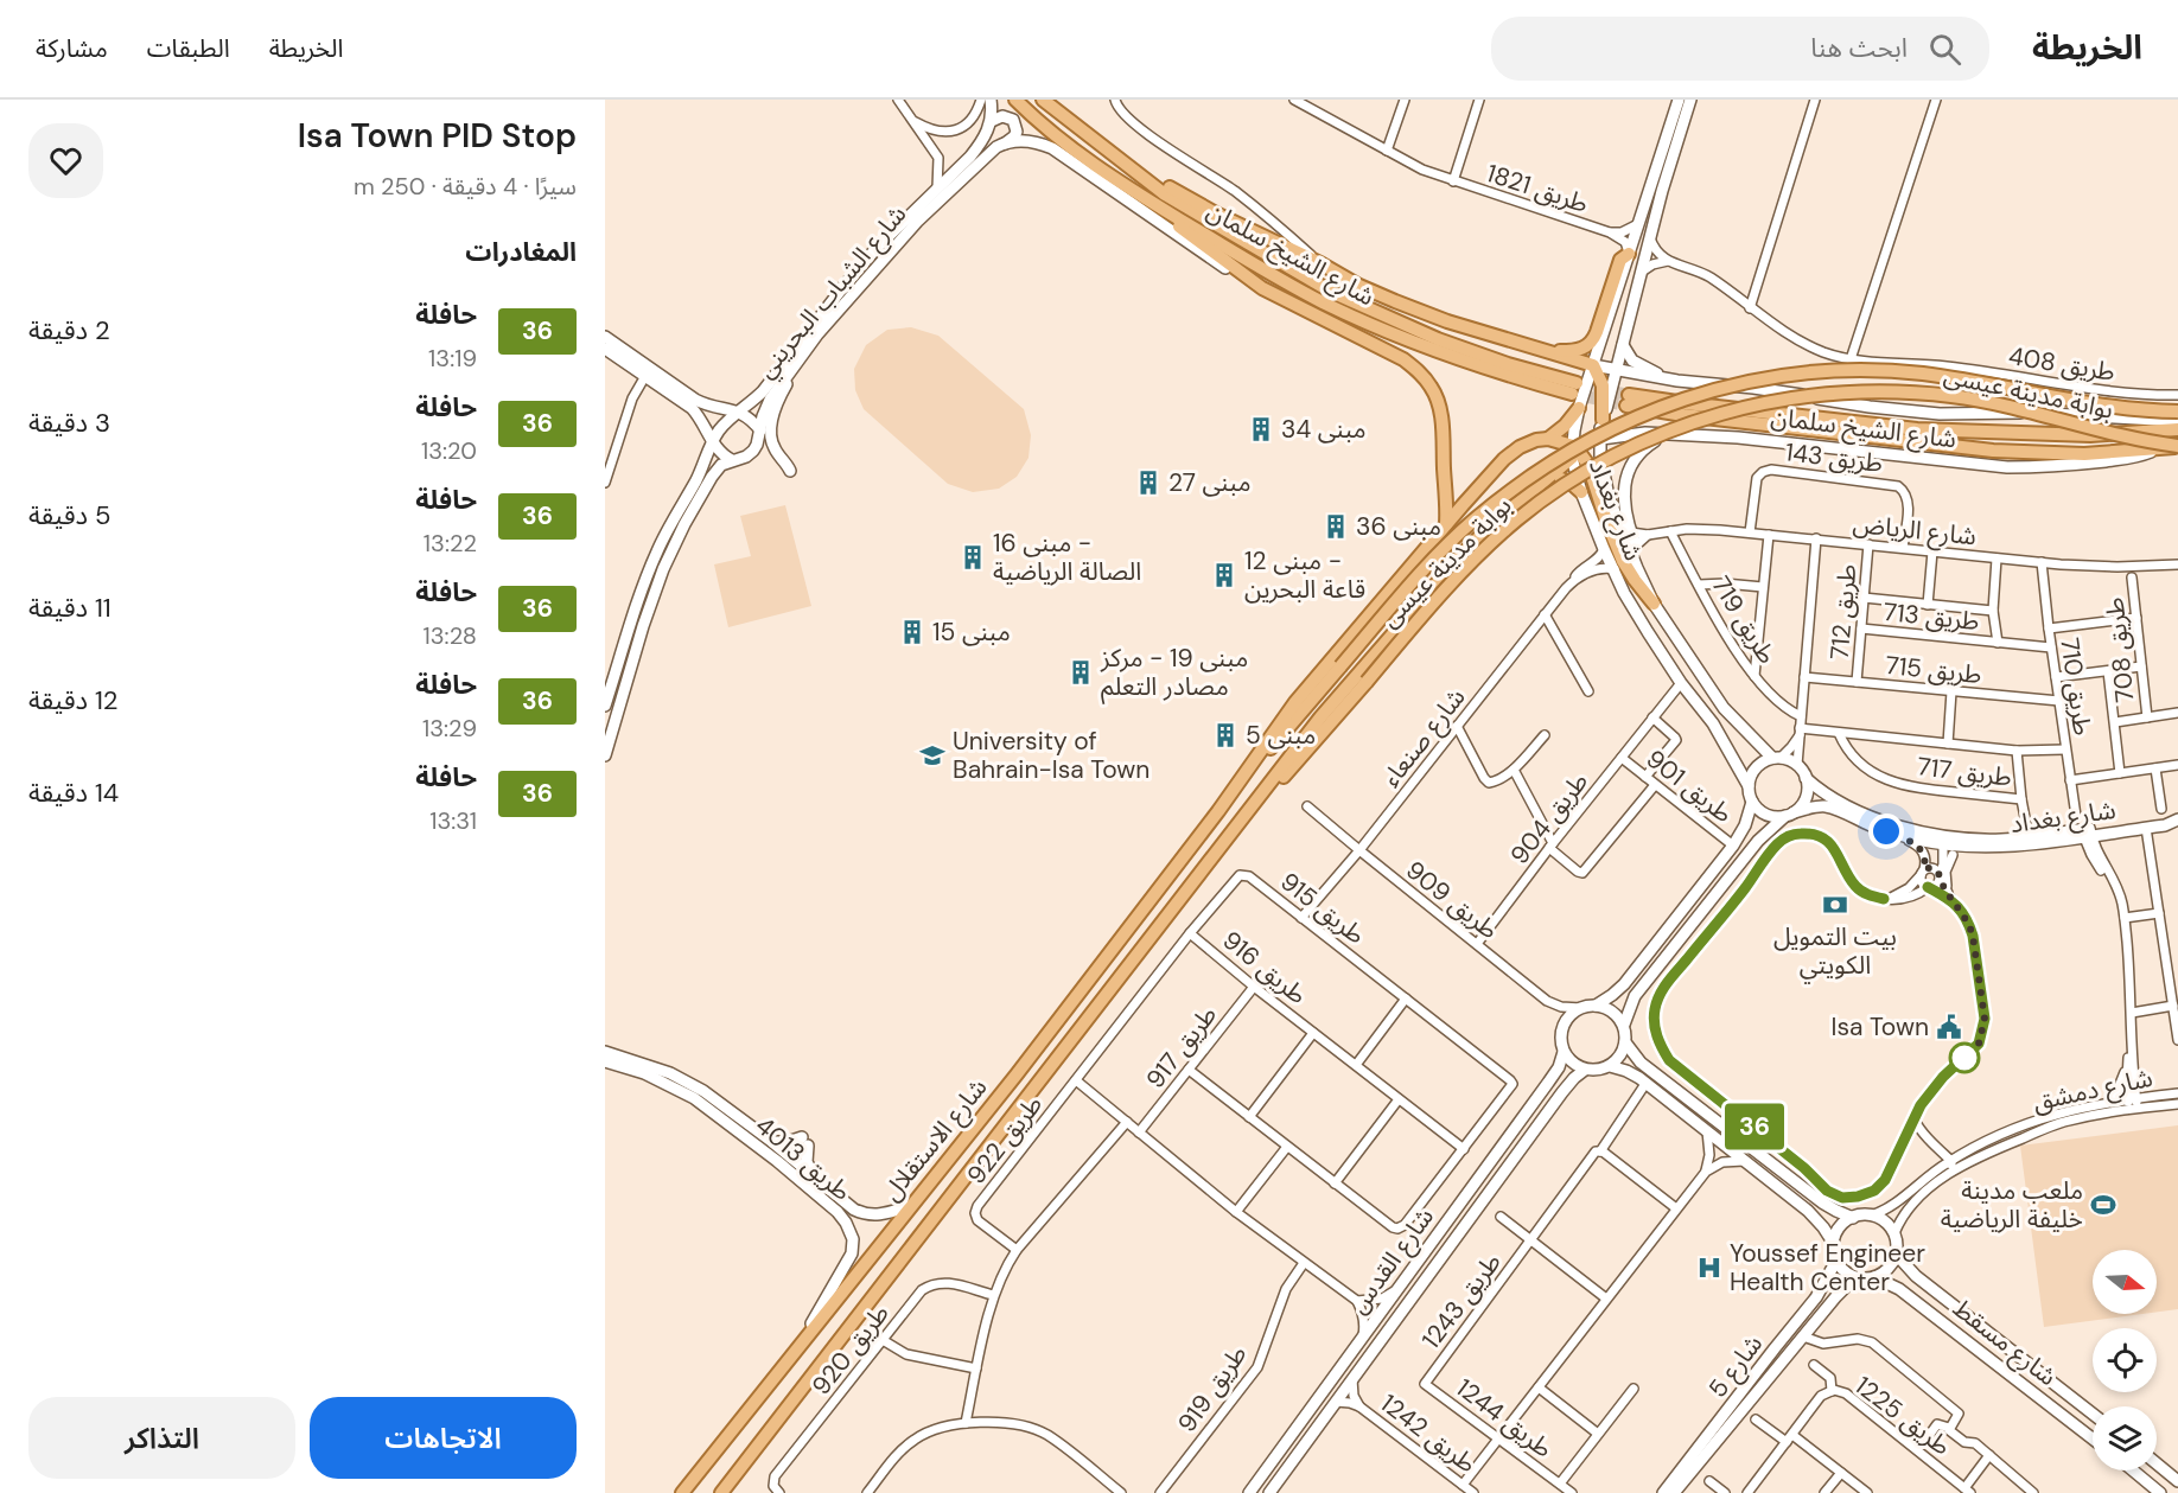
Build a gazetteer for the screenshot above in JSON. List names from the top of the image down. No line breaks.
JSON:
{"streets":{"main road":["شارع الشيخ سلمان","بوابة مدينة عيسى","شارع الاستقلال"],"street":["طريق 1821","شارع الشباب البحريني","طريق 408","طريق 143","شارع بغداد","شارع الرياض","طريق 712","طريق 713","طريق 719","طريق 708","طريق 715","طريق 710","شارع صنعاء","طريق 717","طريق 901","طريق 904","طريق 909","طريق 915","طريق 916","طريق 917","شارع دمشق","طريق 922","طريق 4013","شارع القدس","طريق 1243","شارع مسقط","طريق 920","شارع 5","طريق 919","طريق 1225","طريق 1244","طريق 1242"]},"crossings":[["شارع الشيخ سلمان","بوابة مدينة عيسى"],["شارع الشيخ سلمان","شارع بغداد"],["بوابة مدينة عيسى","شارع الاستقلال"],["طريق 143","شارع الرياض"],["شارع بغداد","شارع صنعاء"],["شارع بغداد","طريق 904"],["شارع الرياض","طريق 712"],["شارع الرياض","طريق 713"],["شارع الرياض","طريق 719"],["شارع الرياض","طريق 710"],["طريق 712","طريق 713"],["طريق 712","طريق 715"],["طريق 713","طريق 710"],["طريق 715","طريق 710"],["طريق 715","طريق 717"],["طريق 710","طريق 717"],["شارع صنعاء","طريق 909"],["شارع صنعاء","طريق 915"],["طريق 901","طريق 904"],["طريق 904","طريق 909"],["طريق 909","شارع القدس"],["طريق 915","طريق 916"],["طريق 915","طريق 917"],["طريق 915","طريق 922"],["طريق 916","طريق 917"],["شارع دمشق","شارع مسقط"],["شارع دمشق","شارع 5"],["شارع الاستقلال","طريق 4013"],["شارع القدس","طريق 1242"],["طريق 1243","طريق 1244"],["شارع مسقط","شارع 5"]],"places":{"building":["مبنى 34","مبنى 27","مبنى 36","مبنى 16 - الصالة الرياضية","مبنى 12 - قاعة البحرين","مبنى 15","مبنى 19 - مركز مصادر التعلم","مبنى 5"],"school or university":["University of Bahrain-Isa Town"],"bank":["بيت التمويل الكويتي"],"public building":["Isa Town"],"sports":["ملعب مدينة خليفة الرياضية"],"hospital":["Youssef Engineer Health Center"]},"lines":["bus line 36"],"north":"right","page":{"header":"الخريطة","search":"ابحث هنا","nav":["الخريطة","الطبقات","مشاركة"],"on_map":"36","heading":[["Isa Town PID Stop","سيرًا · 4 دقيقة · 250 m"],"المغادرات"],"list":[{"mark":"36","name":"حافلة","note":"13:19","value":"2 دقيقة"},{"mark":"36","name":"حافلة","note":"13:20","value":"3 دقيقة"},{"mark":"36","name":"حافلة","note":"13:22","value":"5 دقيقة"},{"mark":"36","name":"حافلة","note":"13:28","value":"11 دقيقة"},{"mark":"36","name":"حافلة","note":"13:29","value":"12 دقيقة"},{"mark":"36","name":"حافلة","note":"13:31","value":"14 دقيقة"}],"buttons":["الاتجاهات","التذاكر"]}}
